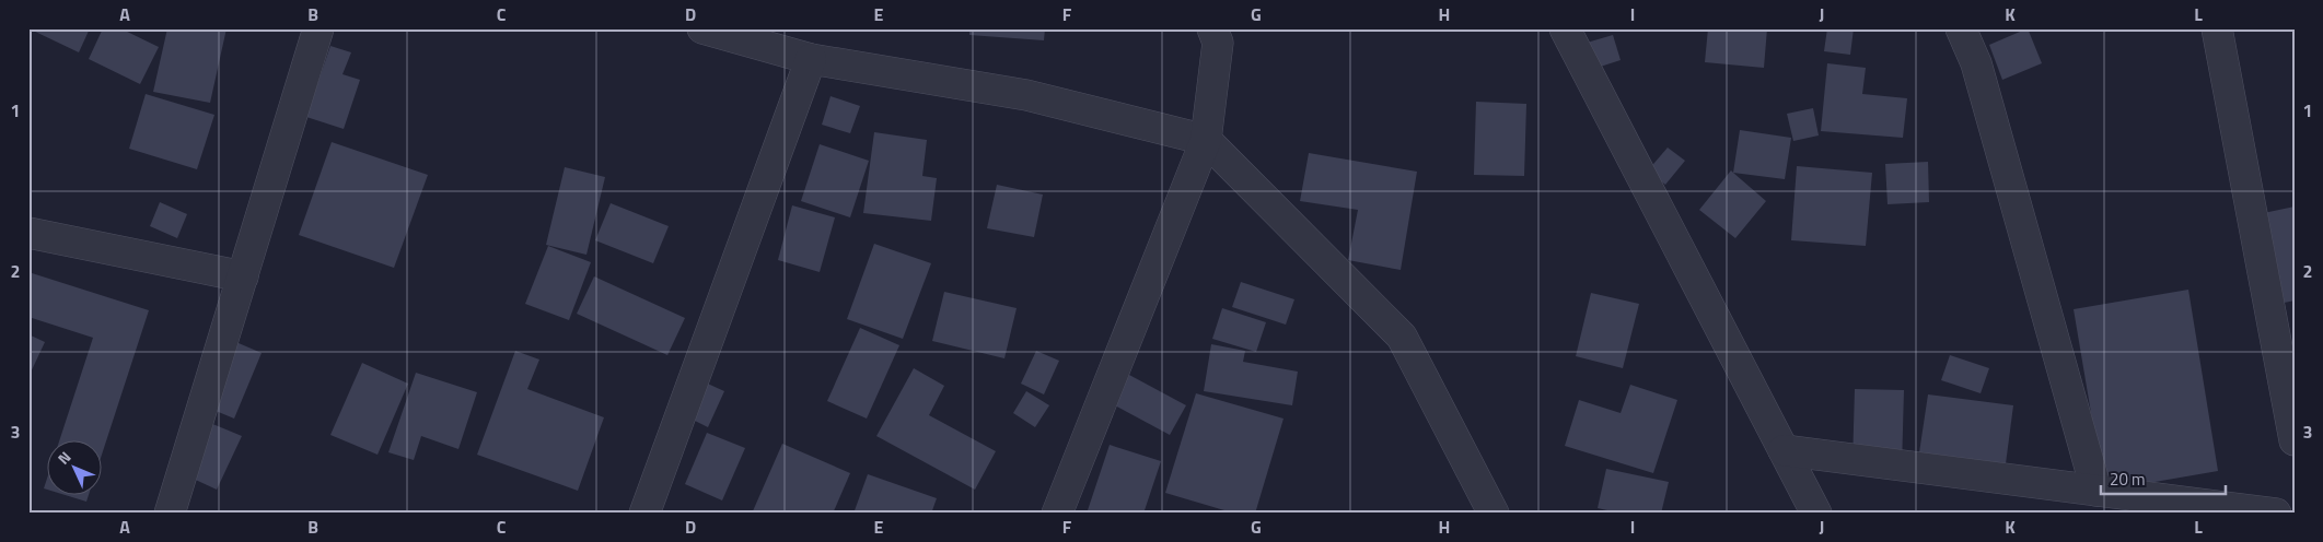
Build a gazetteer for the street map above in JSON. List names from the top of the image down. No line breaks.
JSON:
{"scale_bar":"20 m","north":"top left","grid":{"columns":["A","B","C","D","E","F","G","H","I","J","K","L"],"rows":["1","2","3"]}}
